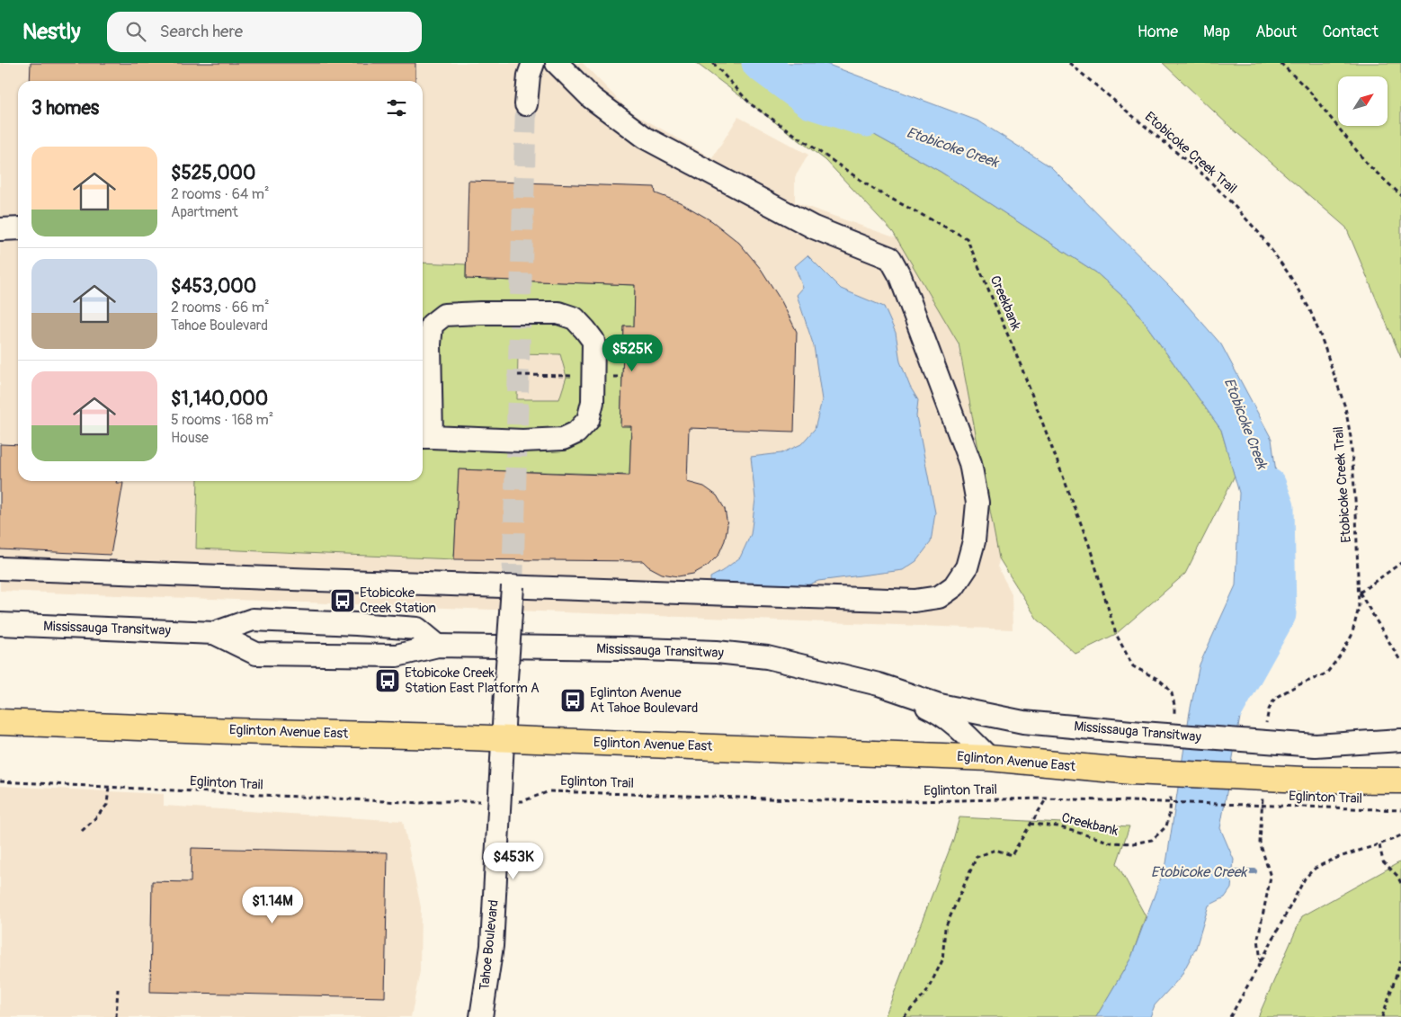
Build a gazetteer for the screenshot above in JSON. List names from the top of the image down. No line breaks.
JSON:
{"streets":{"main road":["Eglinton Avenue East"],"street":["Mississauga Transitway","Tahoe Boulevard"],"path":["Etobicoke Creek Trail","Creekbank","Eglinton Trail"]},"crossings":[["Mississauga Transitway","Eglinton Avenue East"],["Eglinton Avenue East","Tahoe Boulevard"]],"water":["Etobicoke Creek"],"places":{"bus stop":["Etobicoke Creek Station","Etobicoke Creek Station East Platform A","Eglinton Avenue At Tahoe Boulevard"]},"north":"top right","page":{"header":"Nestly","search":"Search here","nav":["Home","Map","About","Contact"],"heading":"3 homes","list":[{"name":"$525,000","note":"2 rooms · 64 m² · Apartment"},{"name":"$453,000","note":"2 rooms · 66 m² · Tahoe Boulevard"},{"name":"$1,140,000","note":"5 rooms · 168 m² · House"}],"price":["$525K","$453K","$1.14M"]}}
